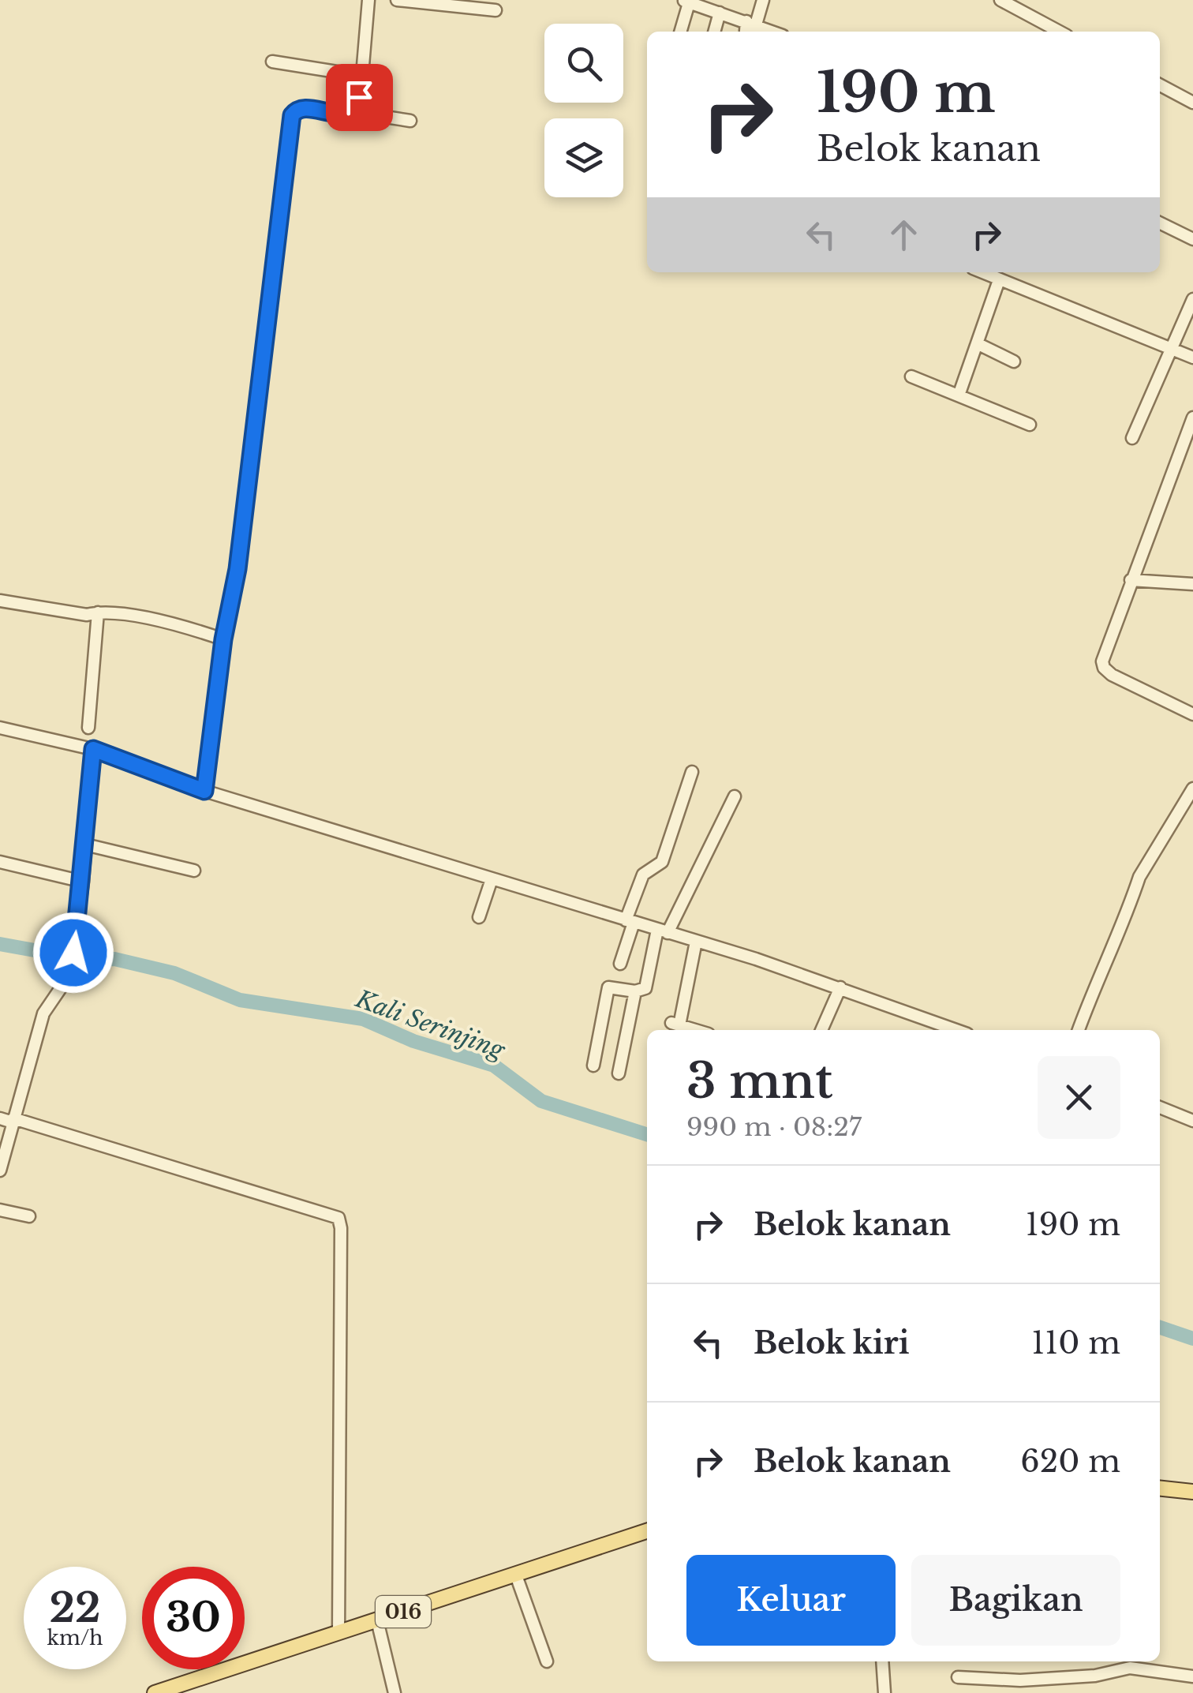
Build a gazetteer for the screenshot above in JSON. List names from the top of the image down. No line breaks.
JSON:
{"streets":{"main road":["016"]},"water":["Kali Serinjing"],"page":{"turn":["190 m","Belok kanan"],"heading":["3 mnt","990 m · 08:27"],"list":[{"name":"Belok kanan","value":"190 m"},{"name":"Belok kiri","value":"110 m"},{"name":"Belok kanan","value":"620 m"}],"buttons":["Keluar","Bagikan"],"speed":"22 km/h","limit":"30"}}
